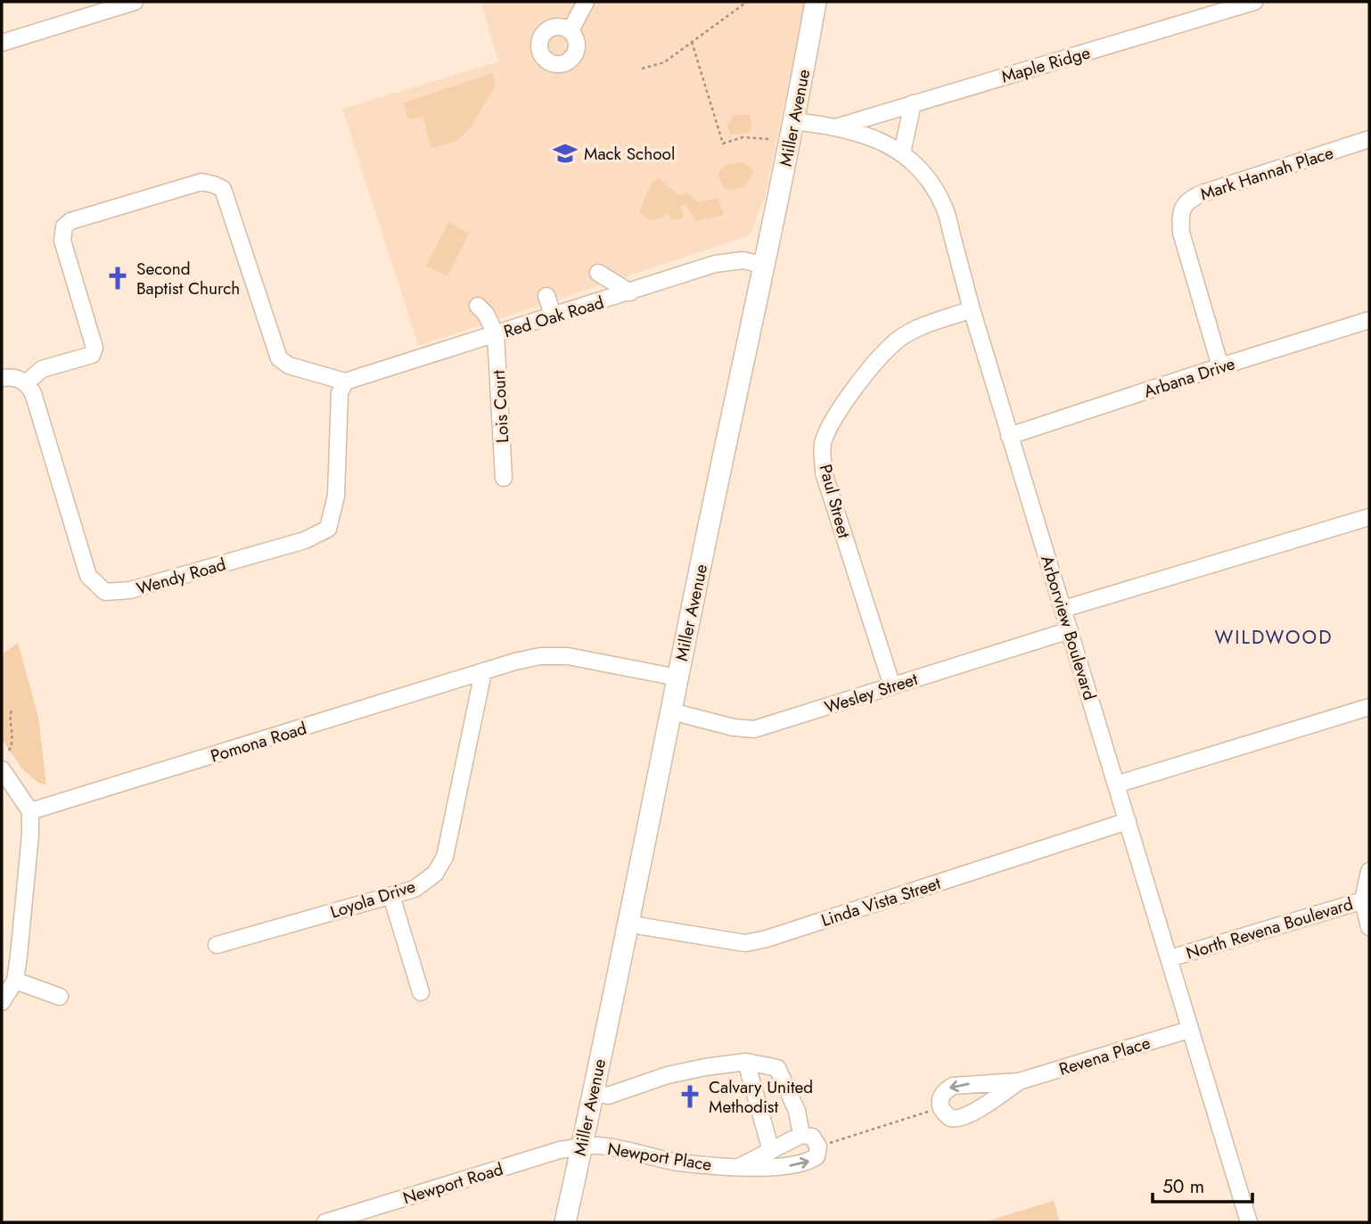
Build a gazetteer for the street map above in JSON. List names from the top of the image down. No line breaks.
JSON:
{"streets":{"main road":["Miller Avenue"],"street":["Maple Ridge","Mark Hannah Place","Red Oak Road","Arbana Drive","Lois Court","Paul Street","Wendy Road","Arborview Boulevard","Wesley Street","Pomona Road","Loyola Drive","Linda Vista Street","North Revena Boulevard","Revena Place","Newport Place","Newport Road"]},"crossings":[["Maple Ridge","Arborview Boulevard"],["Miller Avenue","Red Oak Road"],["Miller Avenue","Arborview Boulevard"],["Miller Avenue","Wesley Street"],["Miller Avenue","Pomona Road"],["Miller Avenue","Linda Vista Street"],["Miller Avenue","Newport Place"],["Miller Avenue","Newport Road"],["Mark Hannah Place","Arbana Drive"],["Red Oak Road","Lois Court"],["Red Oak Road","Wendy Road"],["Arbana Drive","Arborview Boulevard"],["Paul Street","Arborview Boulevard"],["Paul Street","Wesley Street"],["Arborview Boulevard","Wesley Street"],["Arborview Boulevard","Linda Vista Street"],["Arborview Boulevard","North Revena Boulevard"],["Arborview Boulevard","Revena Place"],["Pomona Road","Loyola Drive"],["Newport Place","Newport Road"]],"districts":["WILDWOOD"],"places":{"school or university":["Mack School"],"church":["Second Baptist Church","Calvary United Methodist"]},"scale_bar":"50 m"}
